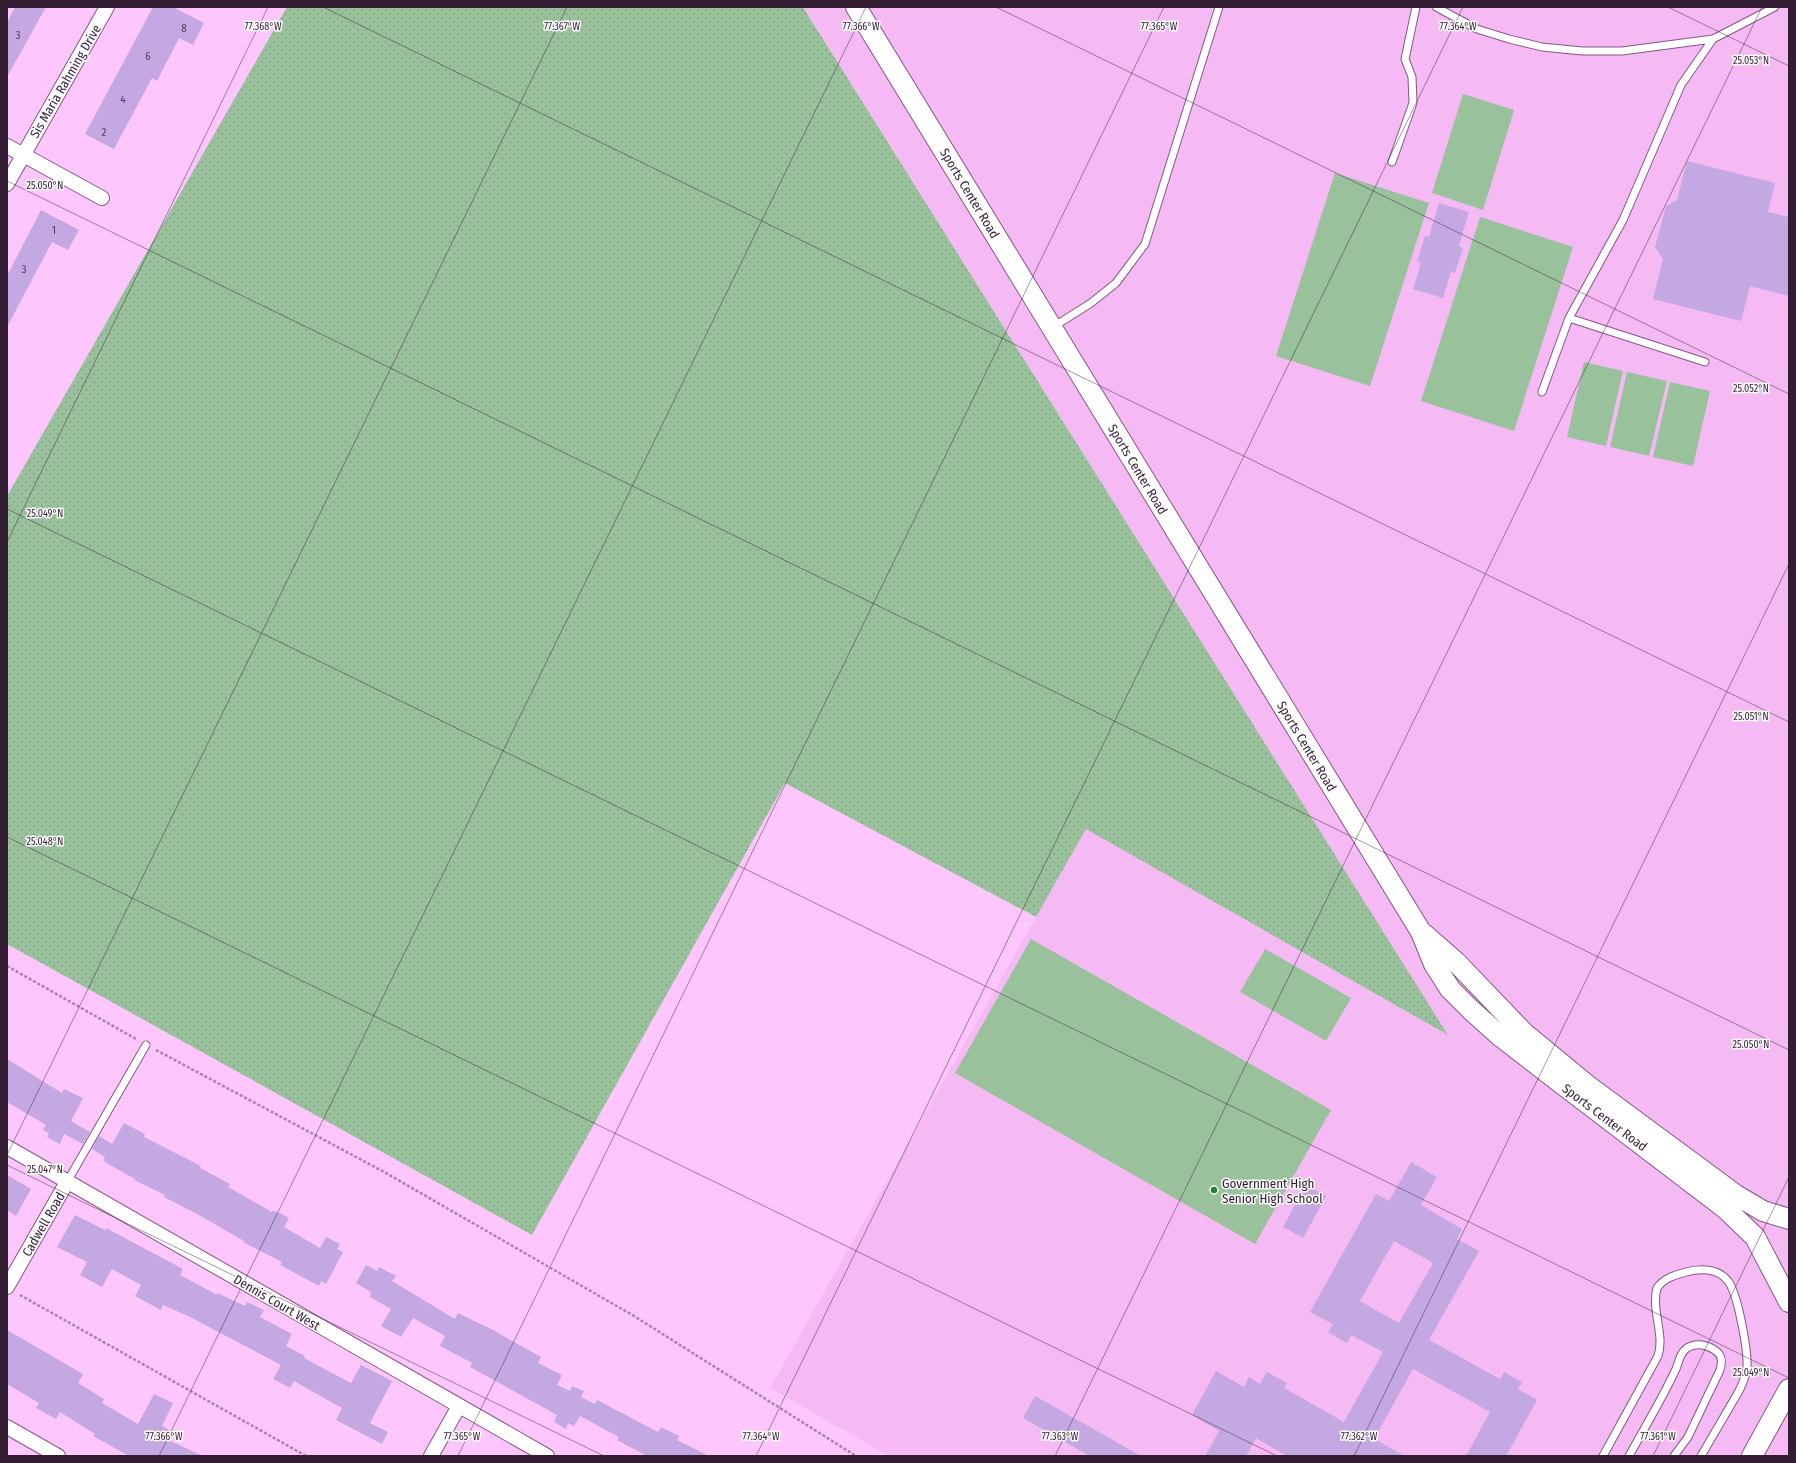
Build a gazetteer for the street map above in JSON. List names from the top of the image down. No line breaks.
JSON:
{"streets":{"main road":["Sports Center Road"],"street":["Sis Maria Rahming Drive","Cadwell Road","Dennis Court West"]},"crossings":[["Cadwell Road","Dennis Court West"]],"places":["Government High Senior High School"],"house_numbers":["8","3","6","4","2","1","3"],"coordinates":["77.368°W","77.367°W","77.366°W","77.365°W","77.364°W","25.053°N","25.050°N","25.052°N","25.049°N","25.051°N","25.048°N","25.047°N","77.363°W","77.362°W","77.361°W"]}
